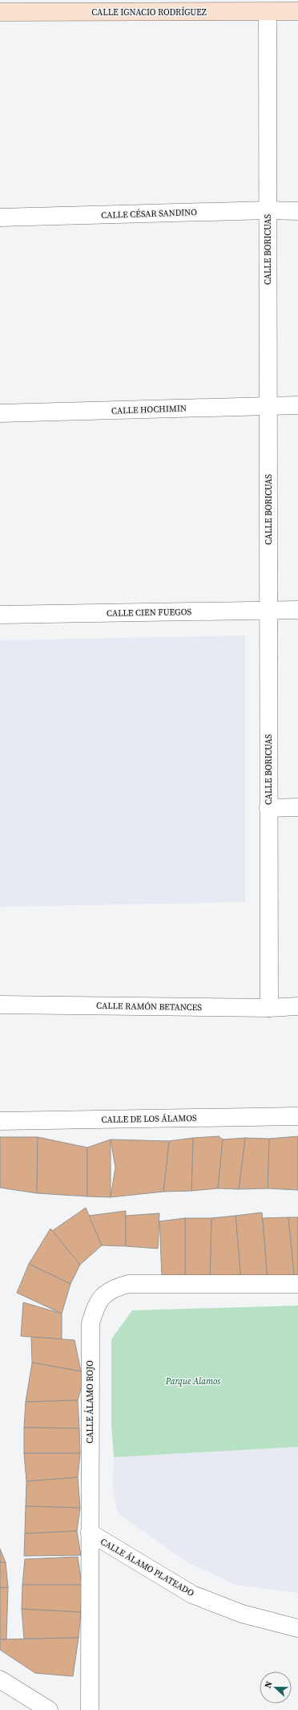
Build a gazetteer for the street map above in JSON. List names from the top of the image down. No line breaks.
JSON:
{"streets":{"main road":["CALLE IGNACIO RODRÍGUEZ"],"street":["CALLE CÉSAR SANDINO","CALLE BORICUAS","CALLE HOCHIMIN","CALLE CIEN FUEGOS","CALLE RAMÓN BETANCES","CALLE DE LOS ÁLAMOS","CALLE ÁLAMO ROJO","CALLE ÁLAMO PLATEADO"]},"crossings":[["CALLE IGNACIO RODRÍGUEZ","CALLE BORICUAS"],["CALLE CÉSAR SANDINO","CALLE BORICUAS"],["CALLE BORICUAS","CALLE HOCHIMIN"],["CALLE BORICUAS","CALLE CIEN FUEGOS"],["CALLE BORICUAS","CALLE RAMÓN BETANCES"],["CALLE ÁLAMO ROJO","CALLE ÁLAMO PLATEADO"]],"parks":["Parque Alamos"],"north":"left"}
